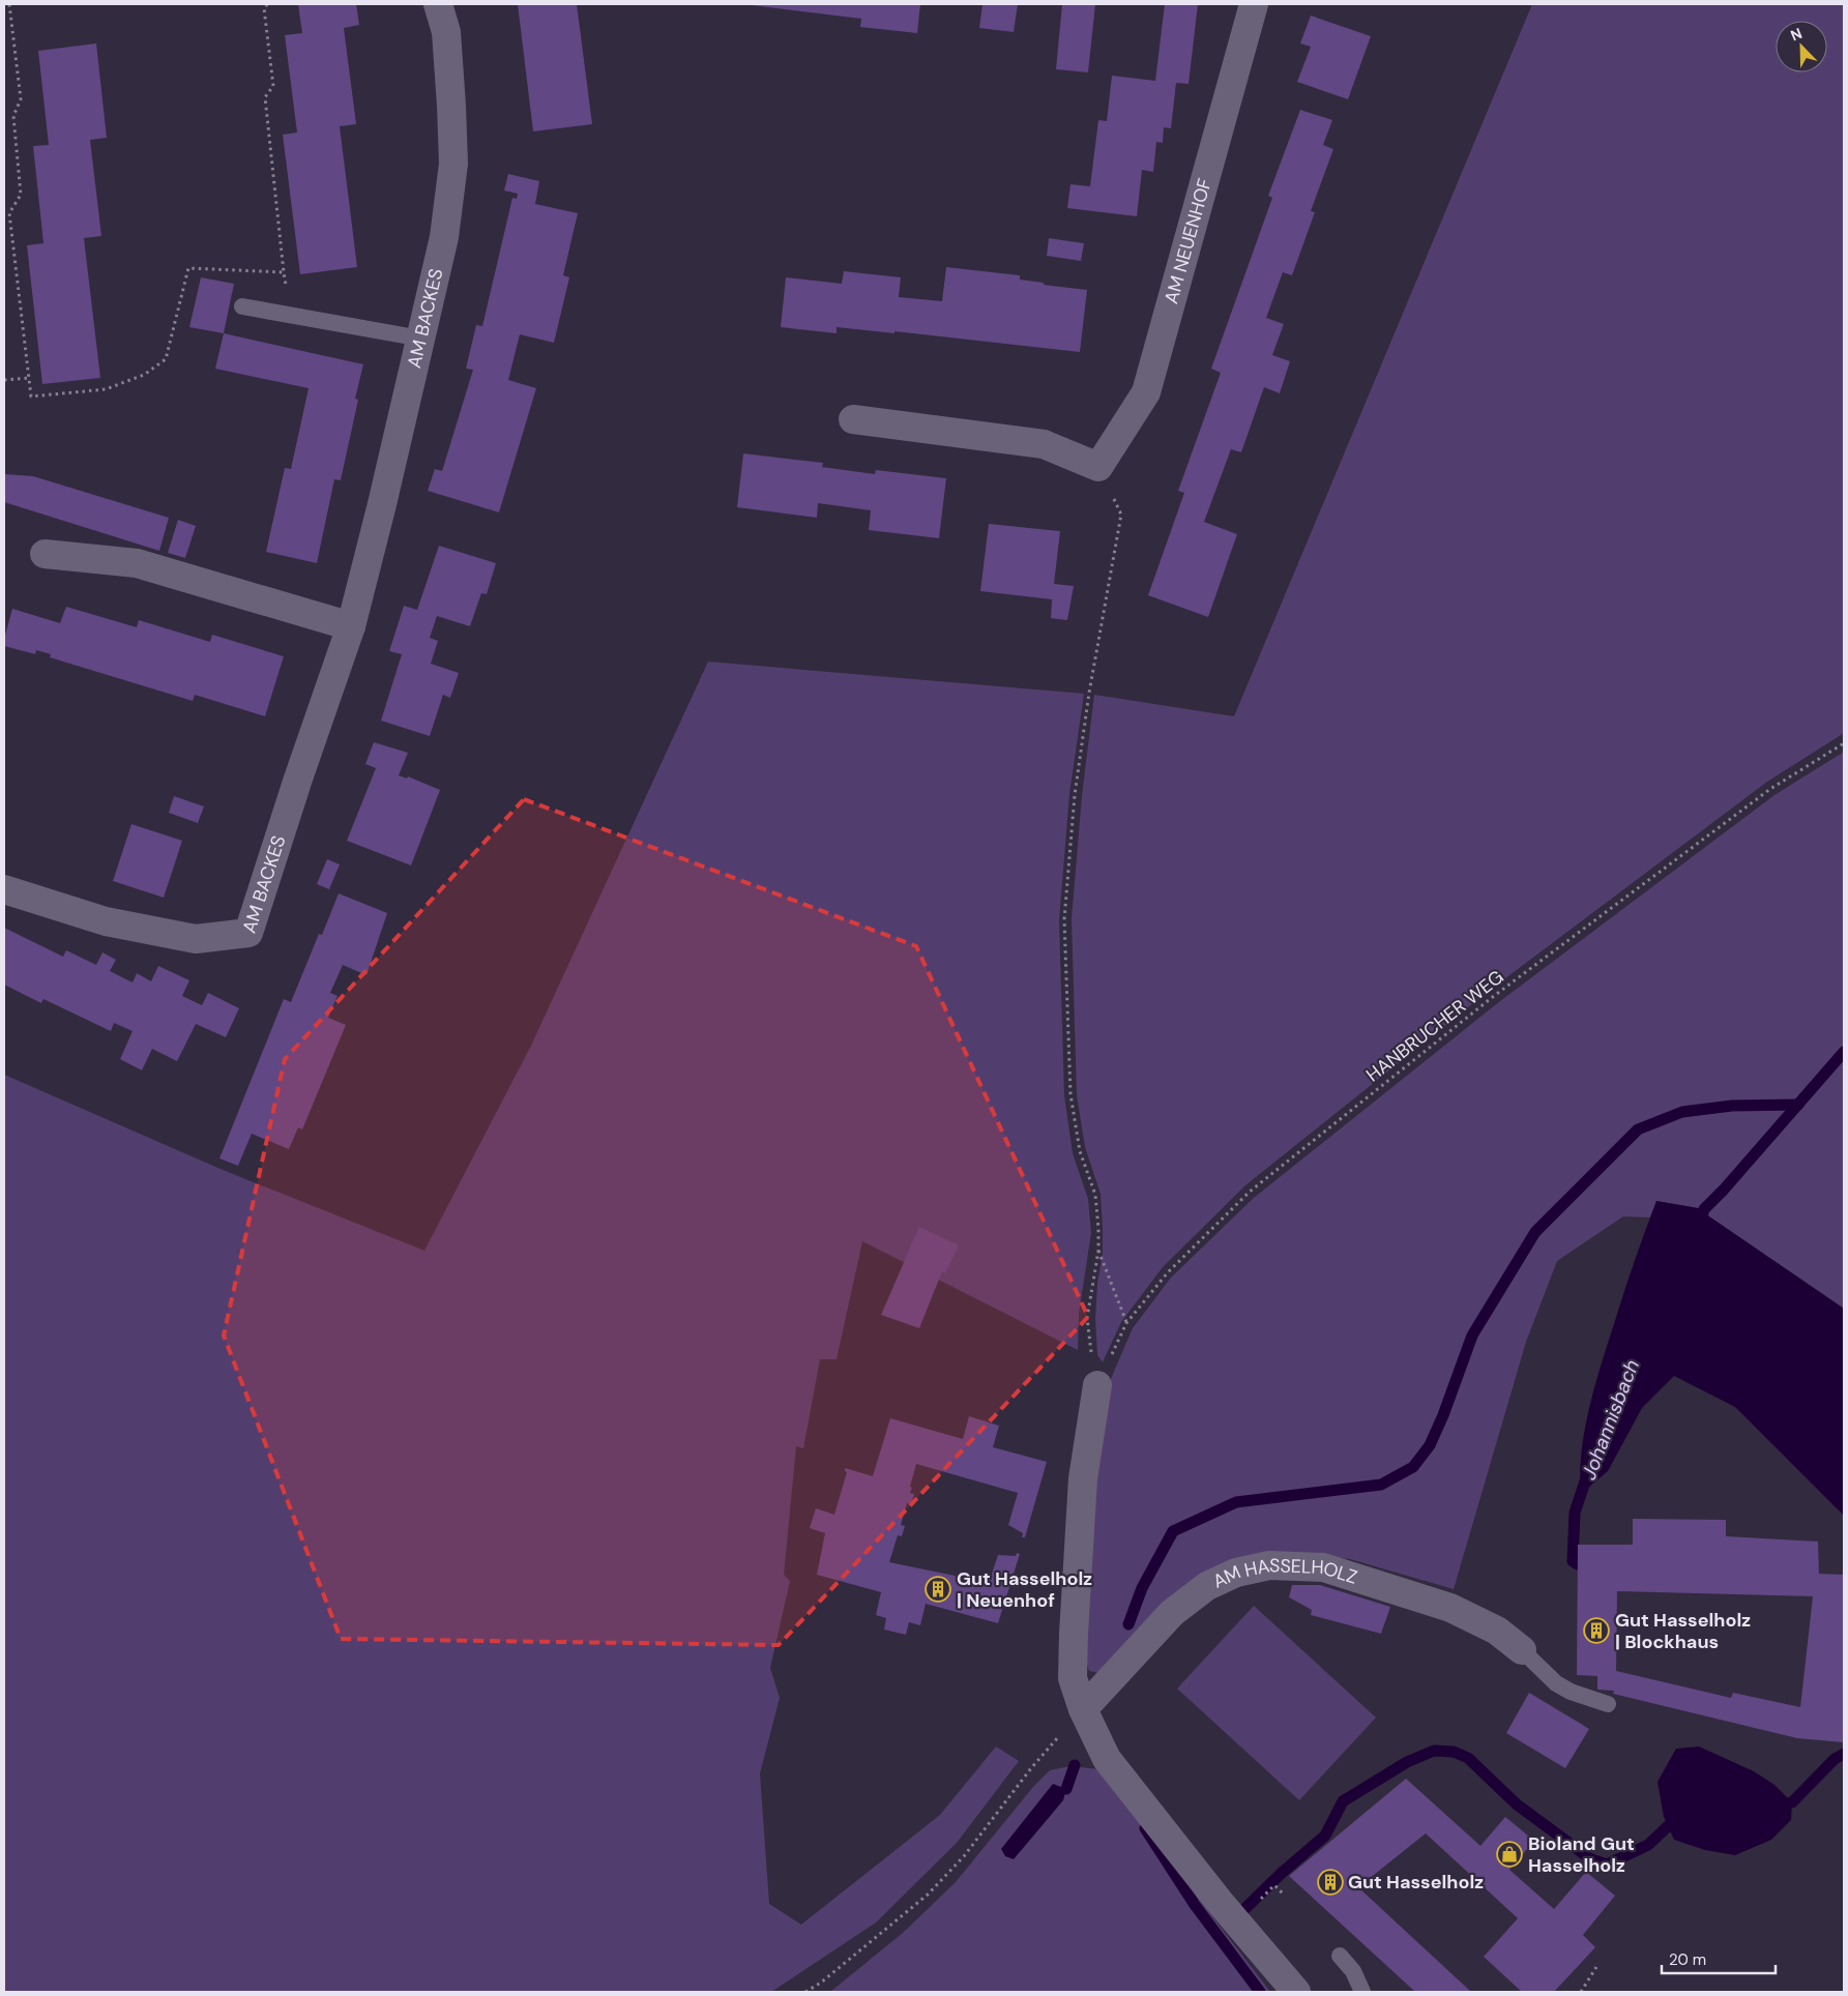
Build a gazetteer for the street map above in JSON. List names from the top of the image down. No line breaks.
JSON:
{"streets":{"street":["AM NEUENHOF","AM BACKES","AM HASSELHOLZ"],"path":["HANBRUCHER WEG"]},"water":["Johannisbach"],"places":{"building":["Gut Hasselholz | Neuenhof","Gut Hasselholz | Blockhaus","Gut Hasselholz"],"shop":["Bioland Gut Hasselholz"]},"scale_bar":"20 m","north":"top left"}
